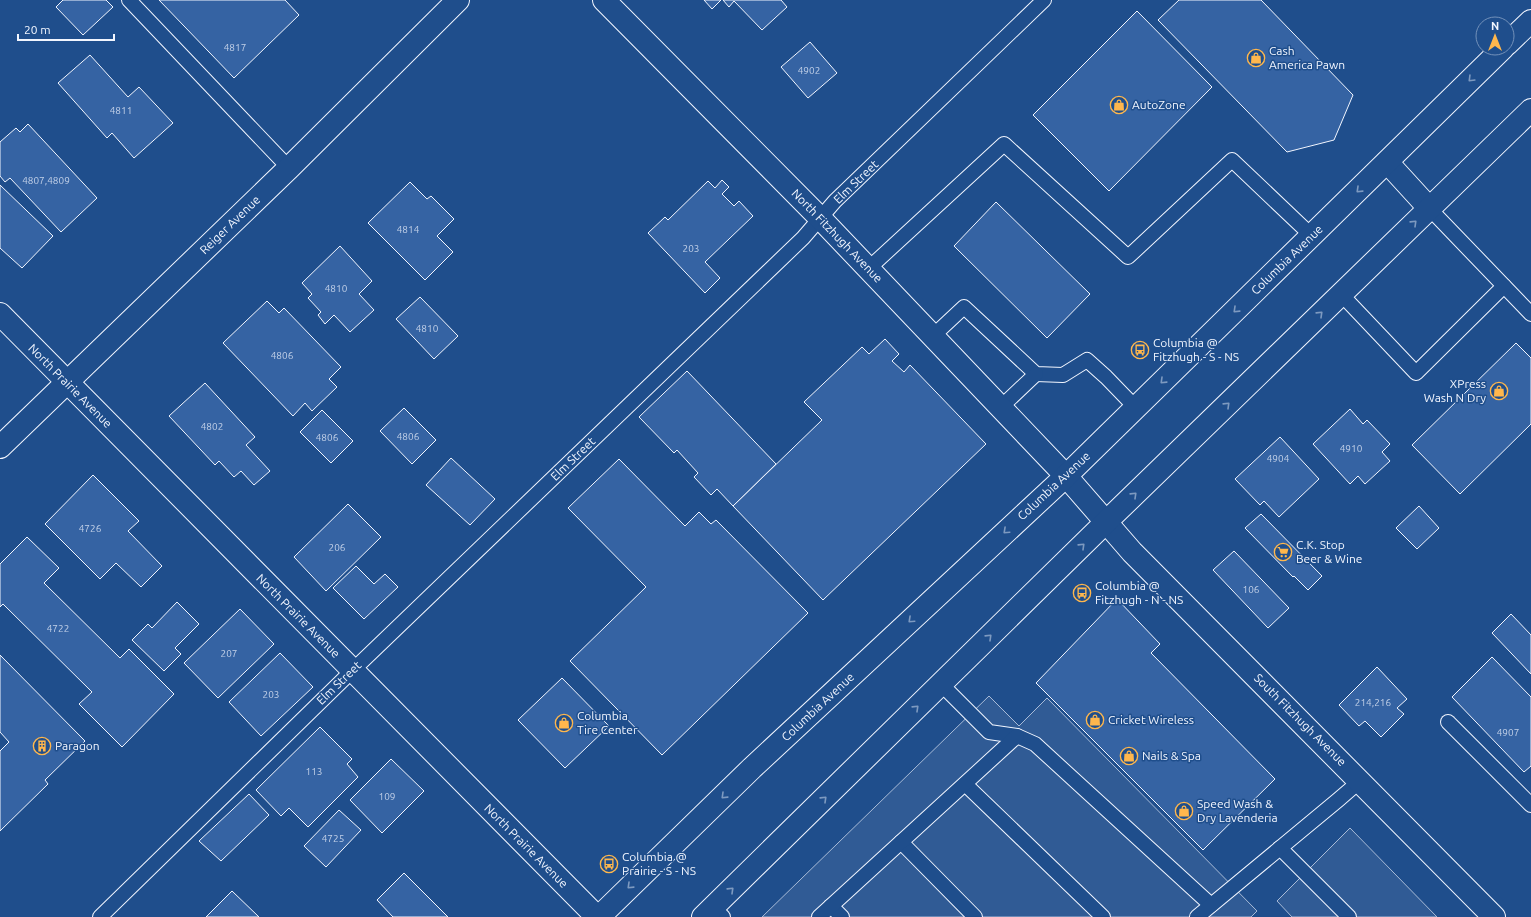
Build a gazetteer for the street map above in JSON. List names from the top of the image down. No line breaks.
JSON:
{"streets":{"street":["Reiger Avenue","North Fitzhugh Avenue","Columbia Avenue","North Prairie Avenue","South Fitzhugh Avenue"],"lane":["Elm Street"]},"crossings":[["Elm Street","North Fitzhugh Avenue"],["Elm Street","North Prairie Avenue"],["Reiger Avenue","North Prairie Avenue"],["North Fitzhugh Avenue","Columbia Avenue"],["North Fitzhugh Avenue","South Fitzhugh Avenue"],["Columbia Avenue","North Prairie Avenue"],["Columbia Avenue","South Fitzhugh Avenue"]],"places":{"shop":["Cash America Pawn","AutoZone","XPress Wash N Dry","Cricket Wireless","Columbia Tire Center","Nails & Spa","Speed Wash & Dry Lavenderia"],"bus stop":["Columbia @ Fitzhugh - S - NS","Columbia @ Fitzhugh - N - NS","Columbia @ Prairie - S - NS"],"supermarket":["C.K. Stop Beer & Wine"],"building":["Paragon"]},"house_numbers":["4817","4902","4811","4807,4809","4814","203","4810","4810","4806","4802","4806","4806","4910","4904","4726","206","106","4722","207","203","214,216","4907","113","109","4725"],"scale_bar":"20 m","north":"top"}
